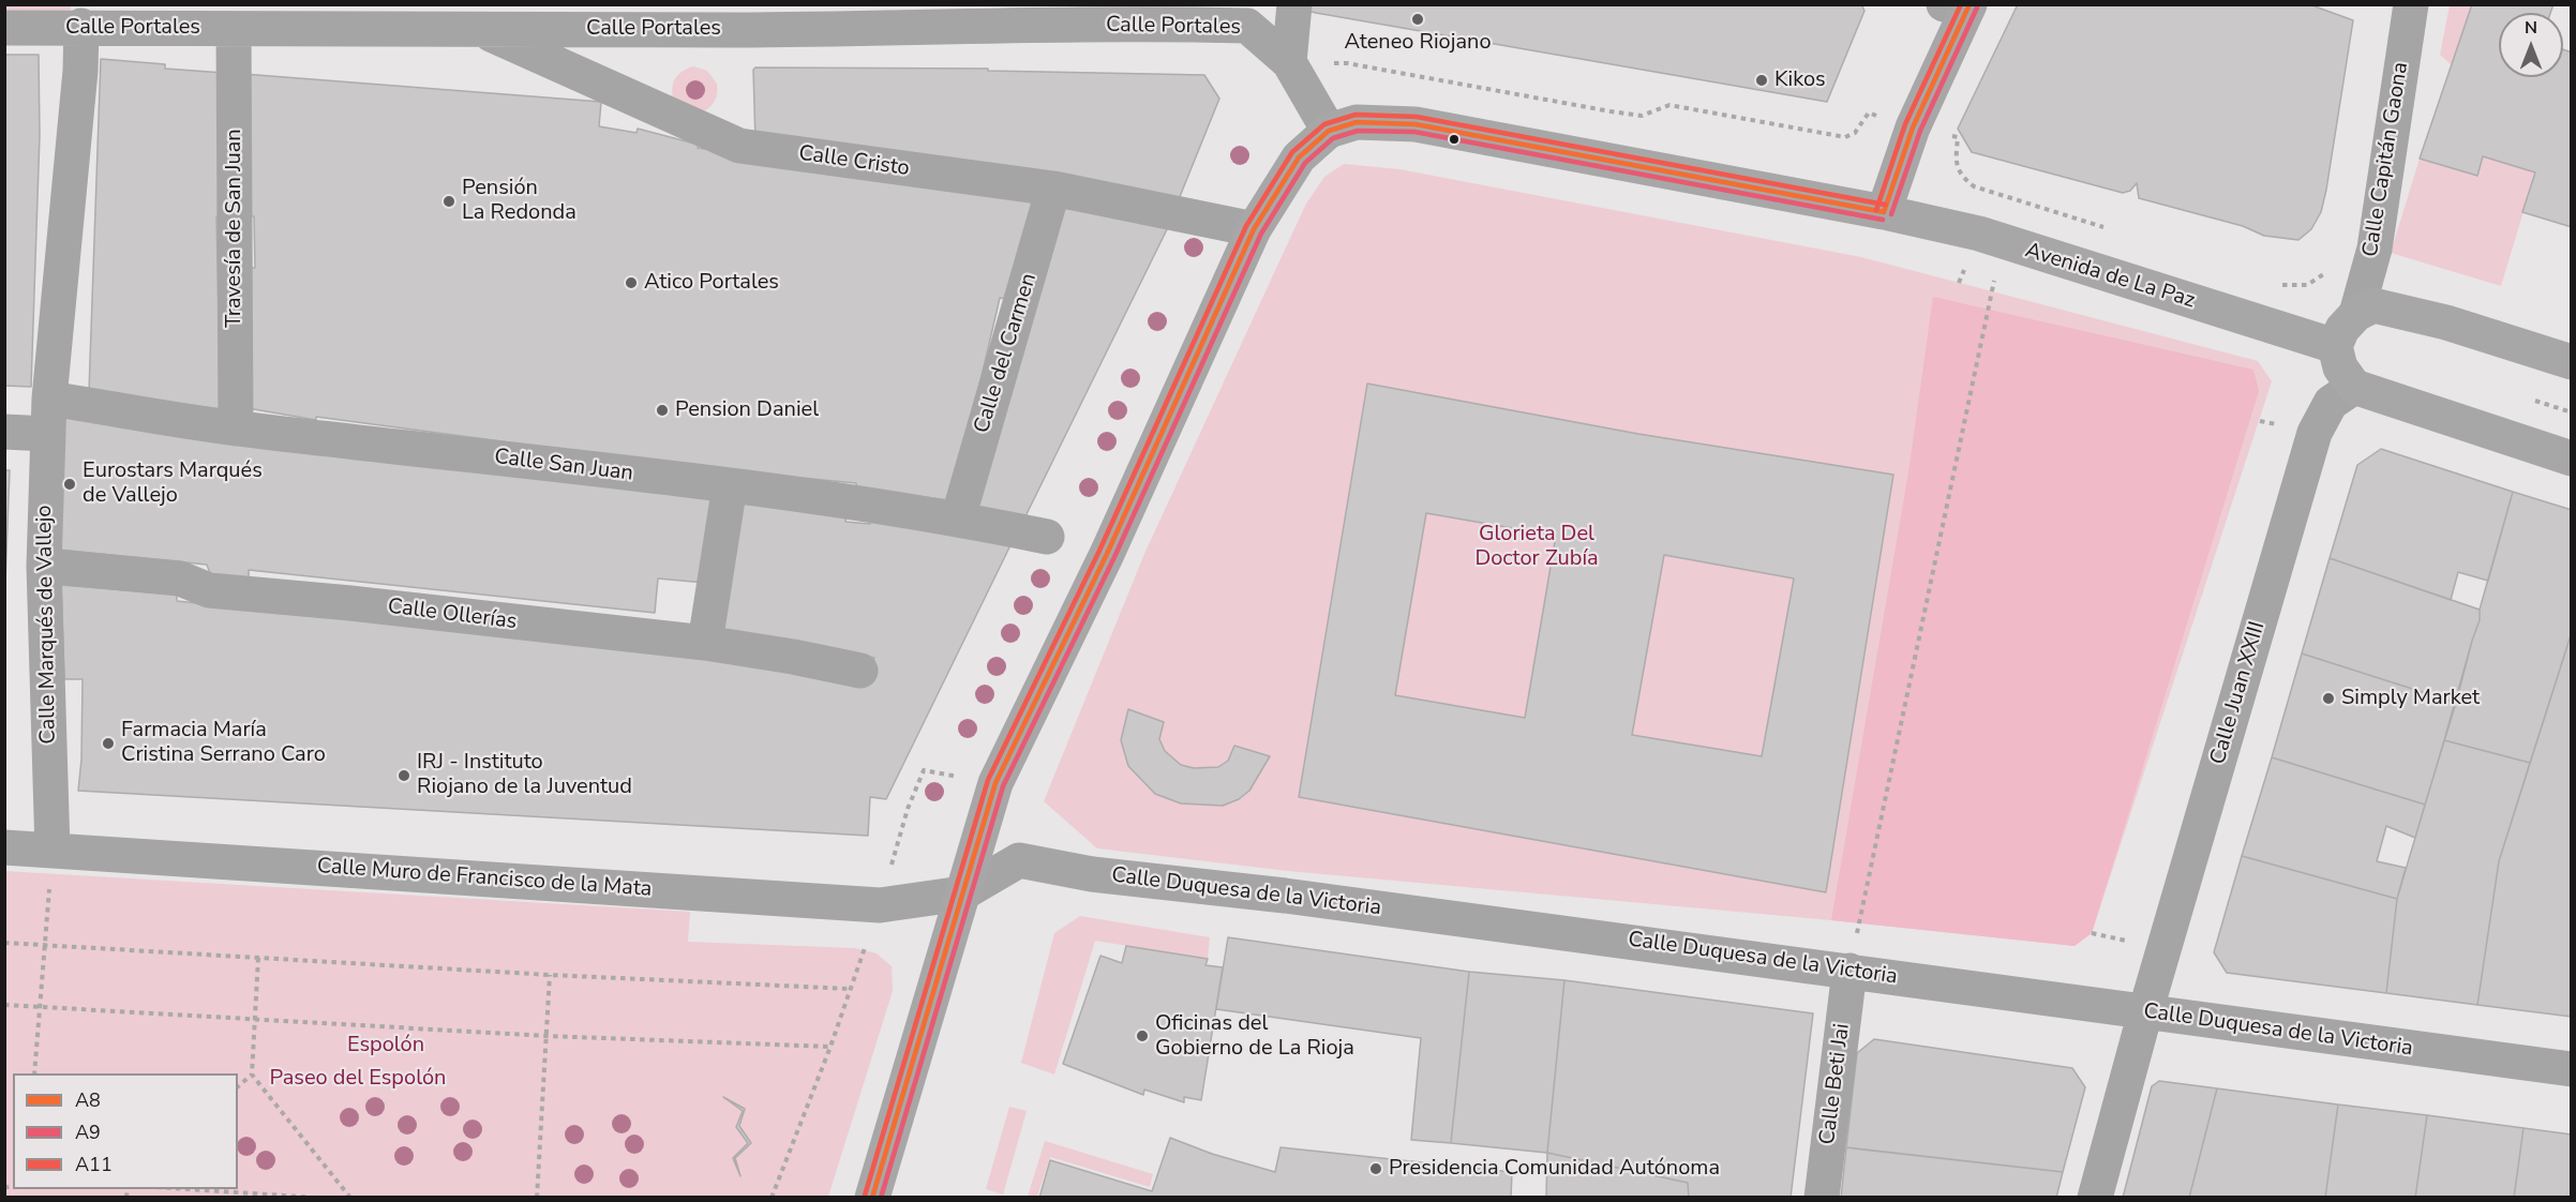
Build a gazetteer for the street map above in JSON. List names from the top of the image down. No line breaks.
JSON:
{"streets":{"main road":["Avenida de La Paz"],"street":["Calle Portales","Calle Capitán Gaona","Calle Cristo","Travesía de San Juan","Calle del Carmen","Calle San Juan","Calle Ollerías","Calle Marqués de Vallejo","Calle Juan XXIII","Calle Muro de Francisco de la Mata","Calle Duquesa de la Victoria","Calle Beti Jai"]},"crossings":[["Calle Portales","Calle Cristo"],["Calle Portales","Travesía de San Juan"],["Calle Portales","Avenida de La Paz"],["Calle Portales","Calle Marqués de Vallejo"],["Calle Cristo","Calle del Carmen"],["Travesía de San Juan","Calle San Juan"],["Calle del Carmen","Calle San Juan"],["Calle San Juan","Calle Marqués de Vallejo"],["Calle Ollerías","Calle Marqués de Vallejo"],["Calle Marqués de Vallejo","Calle Muro de Francisco de la Mata"],["Calle Juan XXIII","Calle Duquesa de la Victoria"],["Calle Muro de Francisco de la Mata","Calle Duquesa de la Victoria"],["Calle Duquesa de la Victoria","Calle Beti Jai"]],"parks":["Glorieta Del Doctor Zubía","Espolón","Paseo del Espolón"],"places":["Ateneo Riojano","Kikos","Pensión La Redonda","Atico Portales","Pension Daniel","Eurostars Marqués de Vallejo","Simply Market","Farmacia María Cristina Serrano Caro","IRJ - Instituto Riojano de la Juventud","Oficinas del Gobierno de La Rioja","Presidencia Comunidad Autónoma"],"lines":["transit line A8","transit line A11","transit line A9"],"legend":["A8","A9","A11"],"north":"top"}
